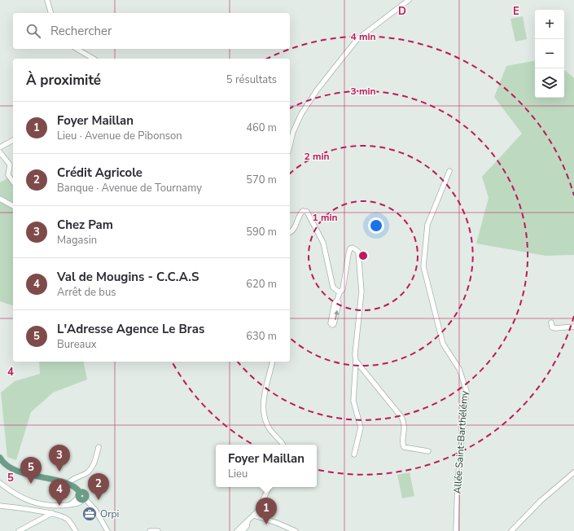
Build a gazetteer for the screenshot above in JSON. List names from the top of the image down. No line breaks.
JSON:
{"streets":{"street":["Allée Saint-Barthélémy"]},"places":{"office":["Orpi"]},"page":{"map_buttons":["+","−"],"search":"Rechercher","heading":["À proximité","5 résultats"],"list":[{"mark":"1","name":"Foyer Maillan","note":"Lieu · Avenue de Pibonson","value":"460 m"},{"mark":"2","name":"Crédit Agricole","note":"Banque · Avenue de Tournamy","value":"570 m"},{"mark":"3","name":"Chez Pam","note":"Magasin","value":"590 m"},{"mark":"4","name":"Val de Mougins - C.C.A.S","note":"Arrêt de bus","value":"620 m"},{"mark":"5","name":"L'Adresse Agence Le Bras","note":"Bureaux","value":"630 m"}],"popup":["Foyer Maillan","Lieu"],"pins":["3","5","2","4","1"]},"grid":{"columns":["D","E"],"rows":["4","5"]},"rings":["4 min","3 min","2 min","1 min"]}
